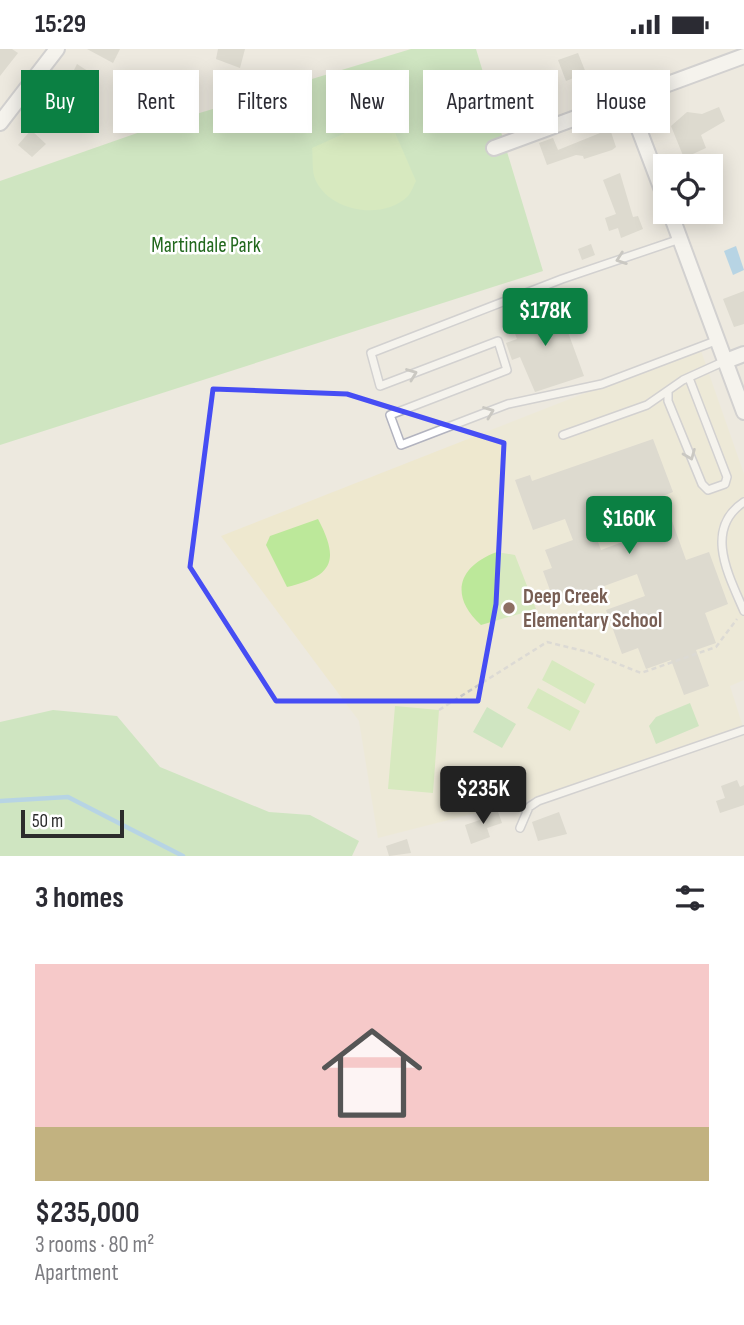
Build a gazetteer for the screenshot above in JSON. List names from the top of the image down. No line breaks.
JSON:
{"parks":["Martindale Park"],"places":["Deep Creek Elementary School"],"scale_bar":"50 m","page":{"status":"15:29","chip":["Buy","Rent","Filters","New","Apartment","House"],"price":["$178K","$160K","$235K"],"scale":"50 m","heading":"3 homes","list":[{"name":"$235,000","note":"3 rooms · 80 m² · Apartment"}]}}
